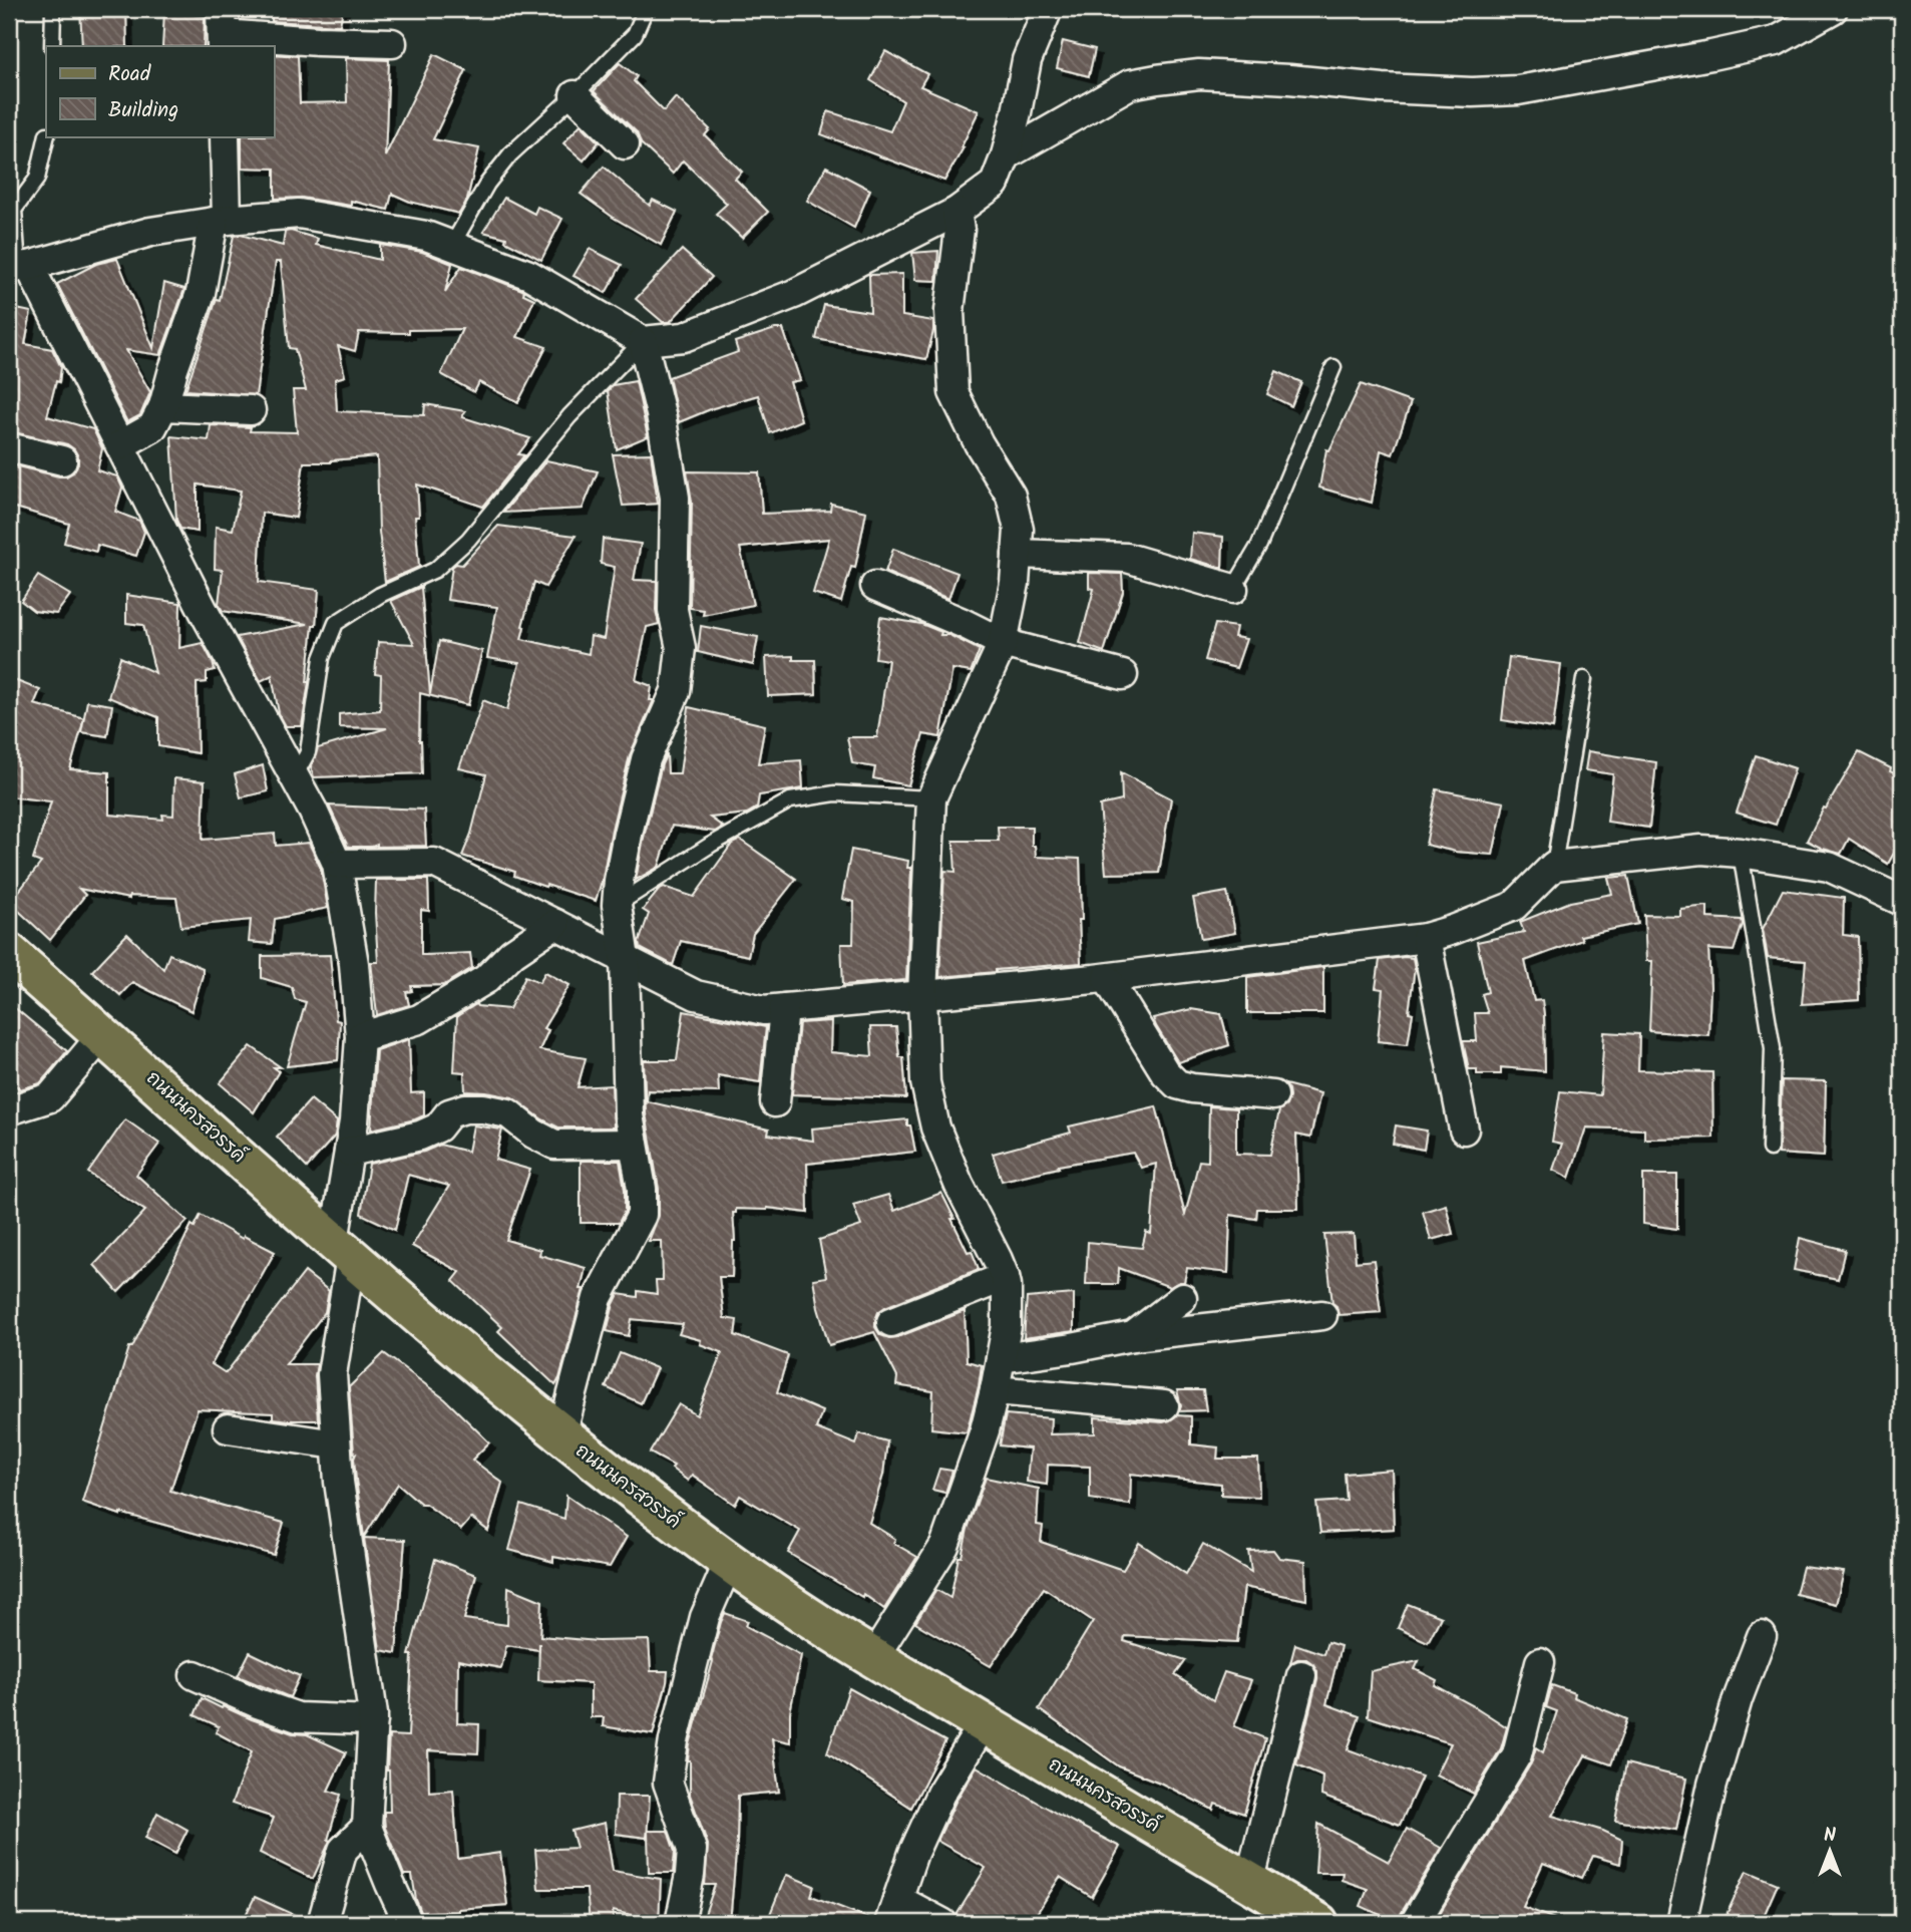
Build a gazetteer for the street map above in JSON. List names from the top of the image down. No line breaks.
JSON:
{"streets":{"main road":["ถนนนครสวรรค์"]},"legend":["Road","Building"],"north":"top"}
